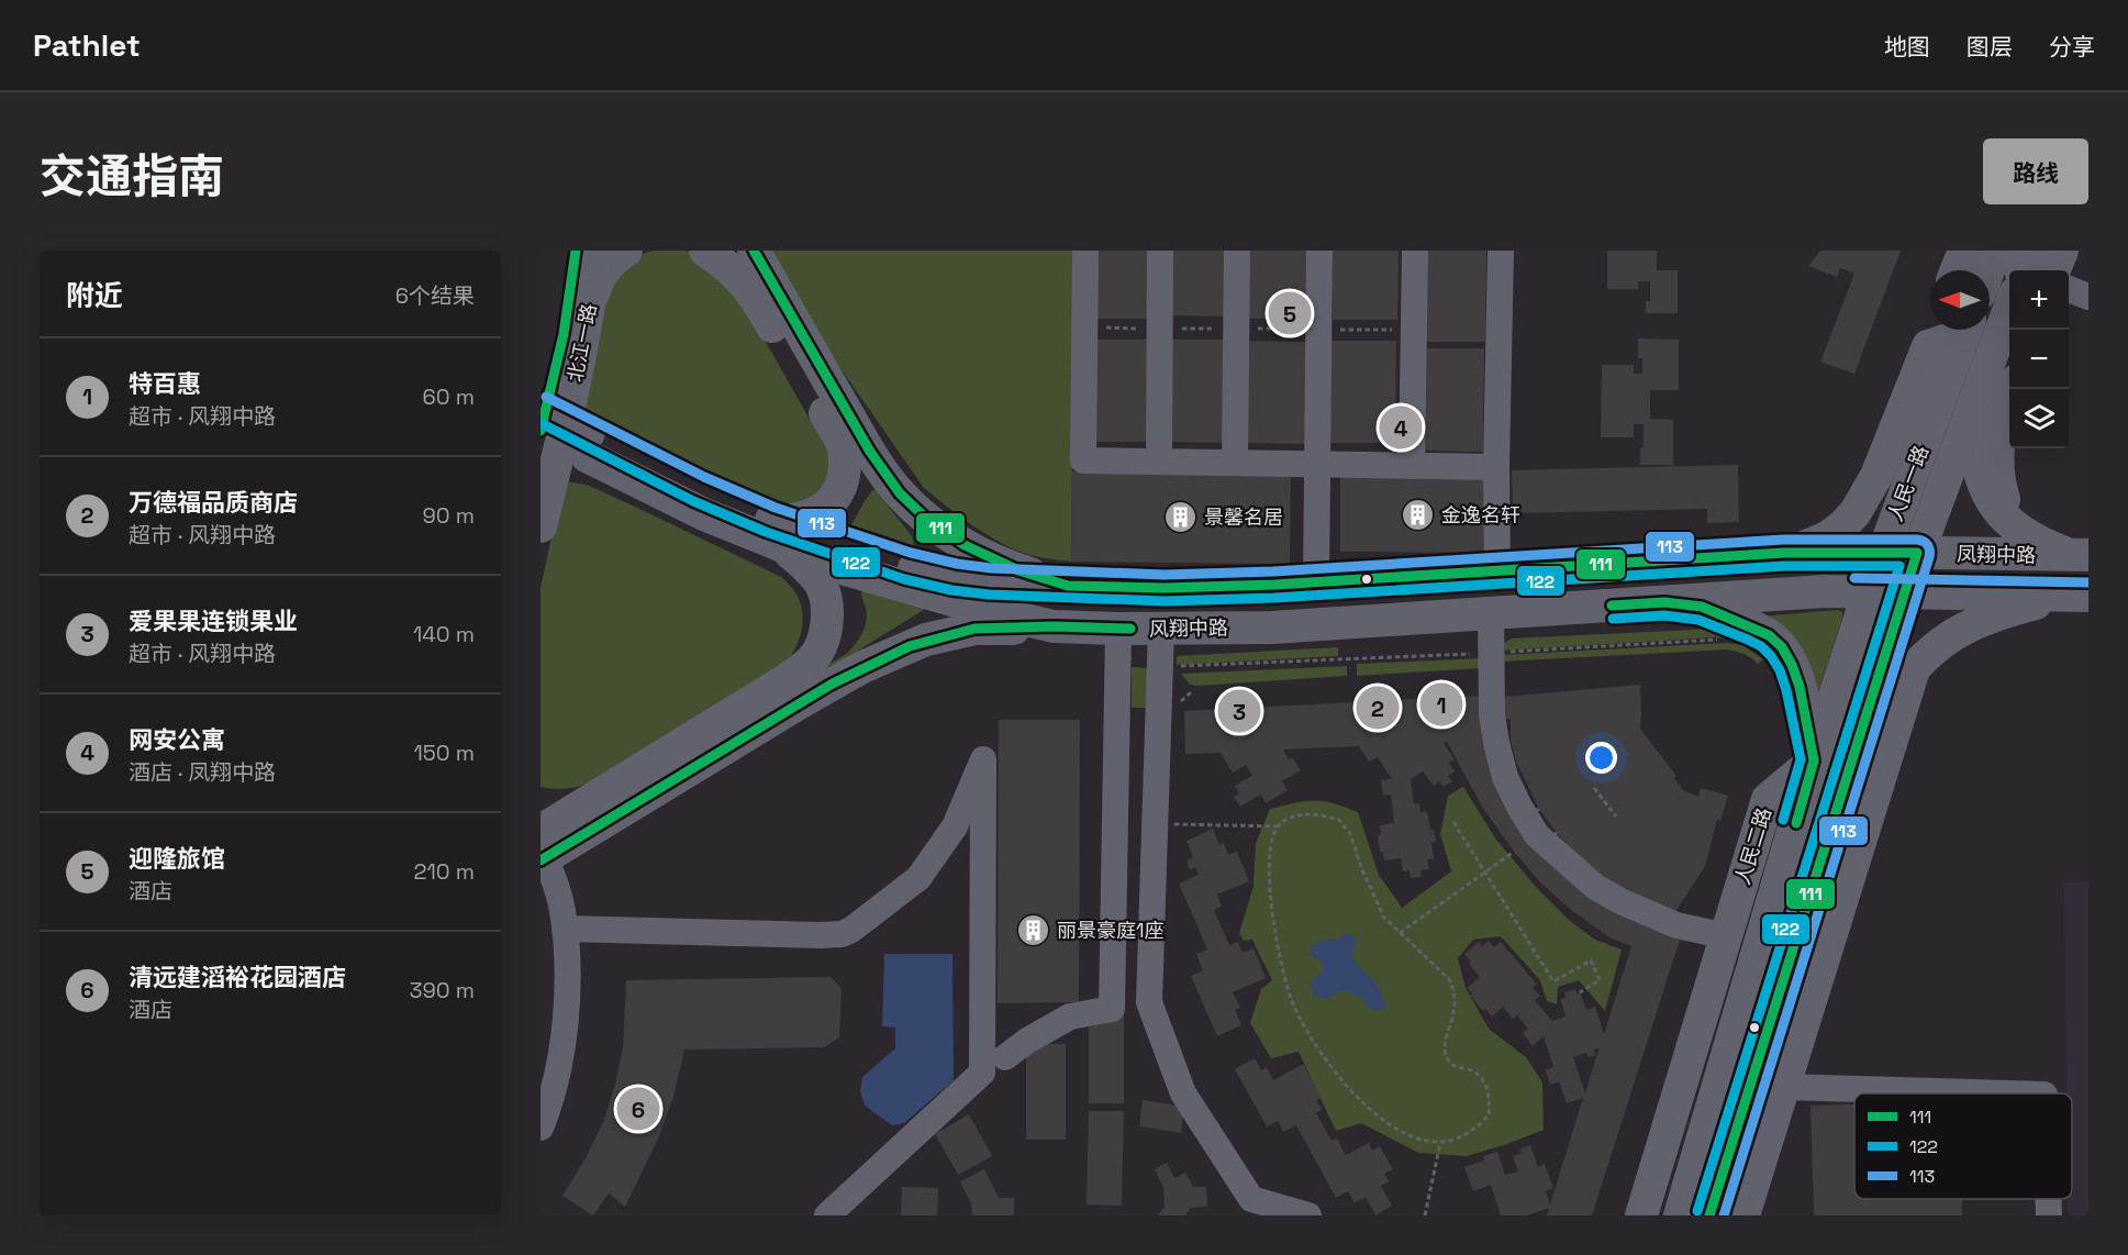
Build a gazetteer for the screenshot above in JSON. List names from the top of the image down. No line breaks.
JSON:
{"streets":{"main road":["北江一路","人民一路","凤翔中路","风翔中路","人民二路"]},"crossings":[["北江一路","风翔中路"],["人民一路","凤翔中路"],["人民一路","人民二路"],["凤翔中路","风翔中路"],["凤翔中路","人民二路"]],"places":{"building":["金逸名轩","景馨名居","丽景豪庭1座"]},"lines":["transit line 111","transit line 113","transit line 122"],"legend":["111","122","113"],"north":"left","page":{"header":"Pathlet","nav":["地图","图层","分享"],"title":"交通指南","buttons":"路线","heading":["附近","6个结果"],"map_buttons":["+","−"],"pins":["5","4","1","2","3","6"],"list":[{"mark":"1","name":"特百惠","note":"超市 · 风翔中路","value":"60 m"},{"mark":"2","name":"万德福品质商店","note":"超市 · 风翔中路","value":"90 m"},{"mark":"3","name":"爱果果连锁果业","note":"超市 · 风翔中路","value":"140 m"},{"mark":"4","name":"网安公寓","note":"酒店 · 凤翔中路","value":"150 m"},{"mark":"5","name":"迎隆旅馆","note":"酒店","value":"210 m"},{"mark":"6","name":"清远建滔裕花园酒店","note":"酒店","value":"390 m"}]}}
